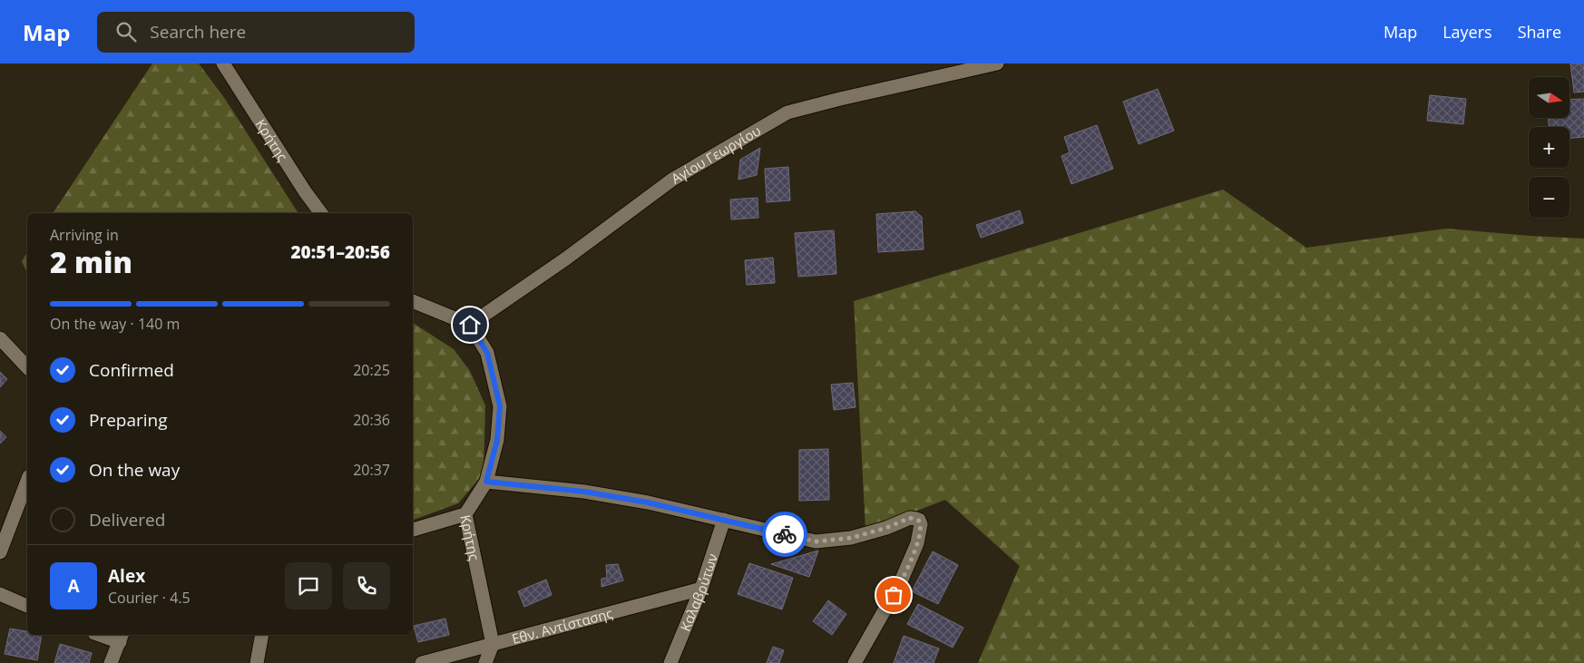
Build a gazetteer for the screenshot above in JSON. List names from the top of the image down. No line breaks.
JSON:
{"streets":{"street":["Κρήτης","Αγίου Γεωργίου","Καλαβρύτων","Εθν. Αντίστασης"]},"crossings":[["Κρήτης","Αγίου Γεωργίου"],["Κρήτης","Εθν. Αντίστασης"],["Καλαβρύτων","Εθν. Αντίστασης"]],"north":"right","page":{"header":"Map","search":"Search here","nav":["Map","Layers","Share"],"map_buttons":["+","−"],"heading":["2 min","Arriving in","20:51–20:56"],"panel":["Alex","Courier · 4.5"],"bar":"On the way · 140 m","list":[["Confirmed","20:25"],["Preparing","20:36"],["On the way","20:37"],"Delivered"],"round":"A"}}
